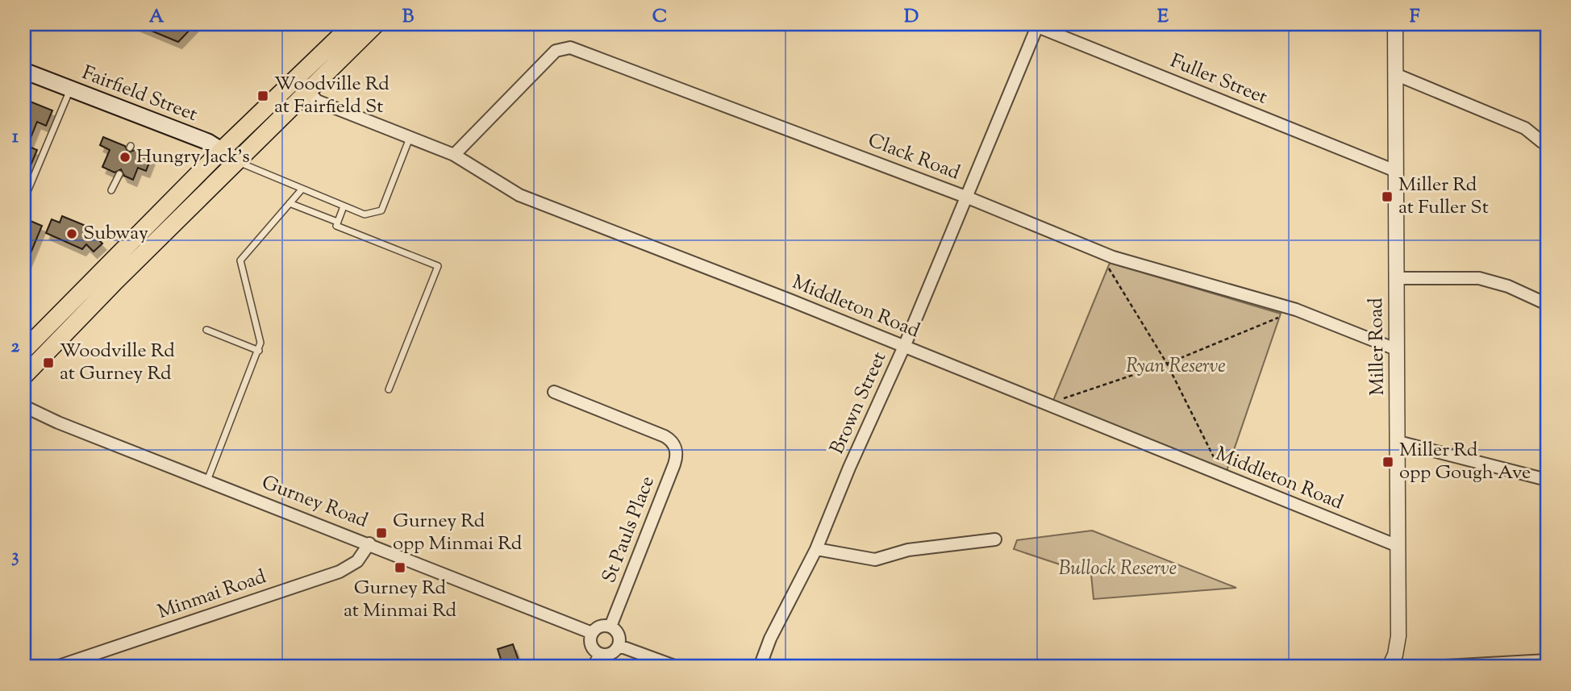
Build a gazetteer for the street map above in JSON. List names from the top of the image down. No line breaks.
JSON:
{"streets":{"main road":["Fairfield Street"],"street":["Fuller Street","Clack Road","Middleton Road","Miller Road","Brown Street","Gurney Road","St Pauls Place","Minmai Road"]},"crossings":[["Fuller Street","Miller Road"],["Fuller Street","Brown Street"],["Clack Road","Middleton Road"],["Clack Road","Miller Road"],["Clack Road","Brown Street"],["Middleton Road","Miller Road"],["Middleton Road","Brown Street"],["Gurney Road","St Pauls Place"],["Gurney Road","Minmai Road"]],"parks":["Ryan Reserve","Bullock Reserve"],"places":{"transit":["Woodville Rd at Fairfield St","Miller Rd at Fuller St","Woodville Rd at Gurney Rd","Miller Rd opp Gough Ave","Gurney Rd opp Minmai Rd","Gurney Rd at Minmai Rd"],"other":["Hungry Jack's","Subway"]},"grid":{"columns":["A","B","C","D","E","F"],"rows":["1","2","3"]}}
